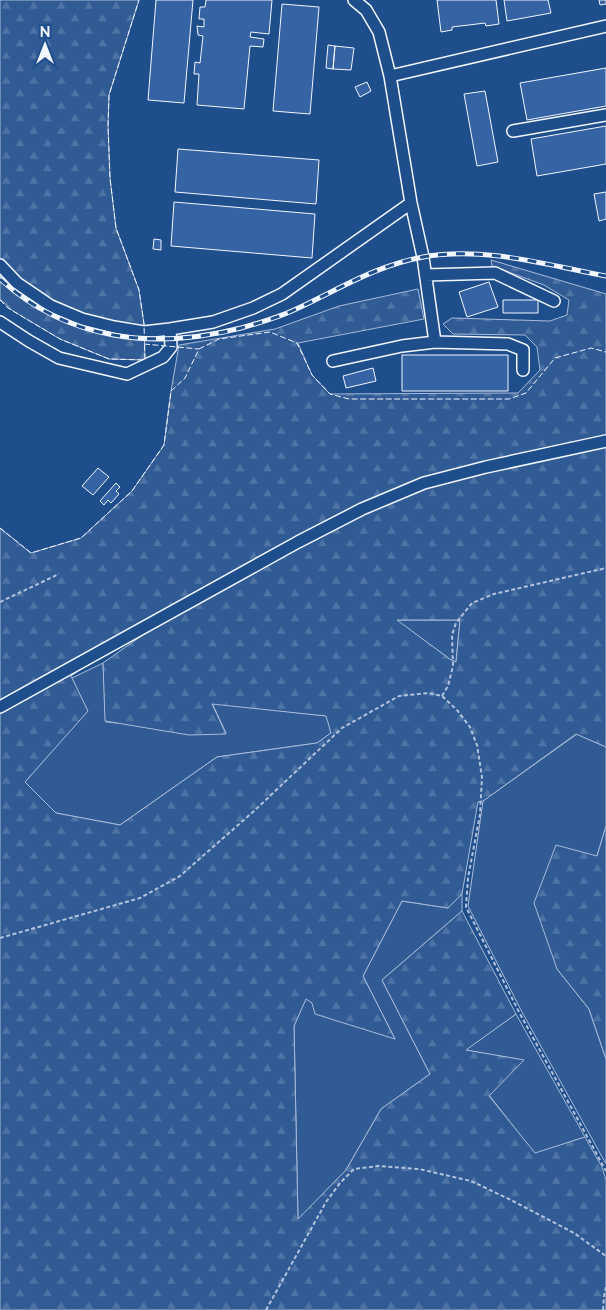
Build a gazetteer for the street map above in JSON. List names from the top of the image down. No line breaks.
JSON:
{"north":"top"}
